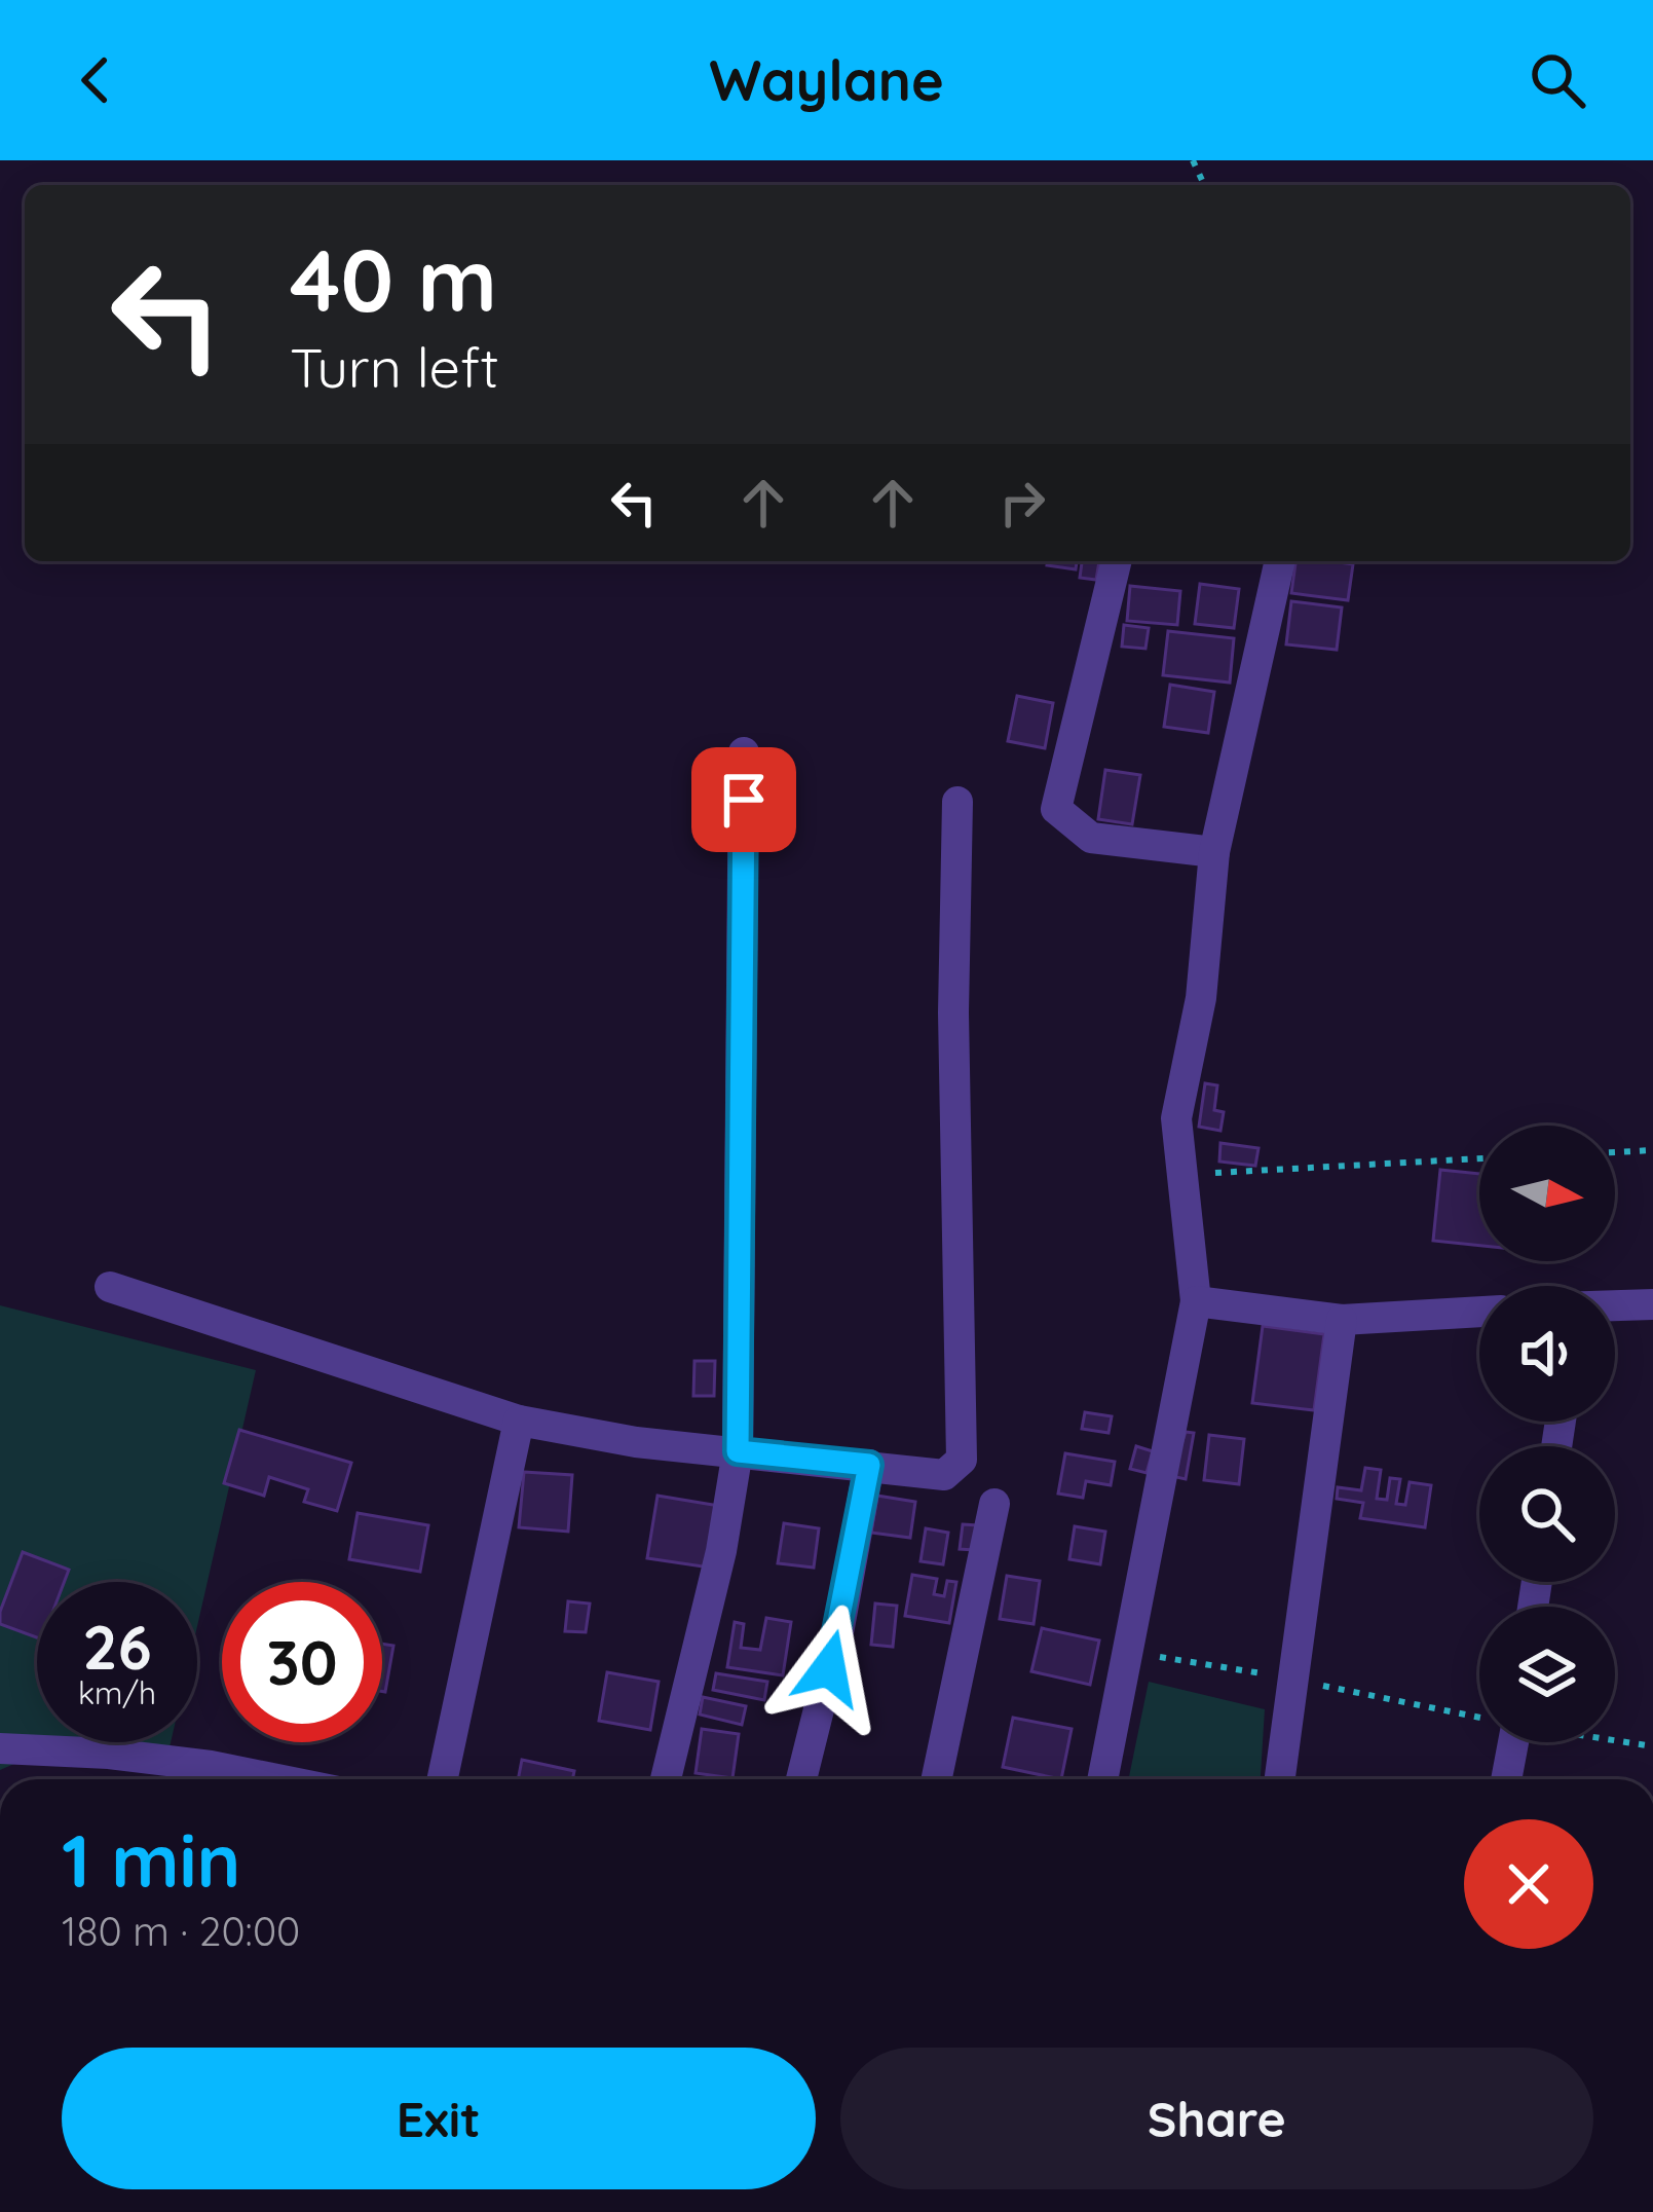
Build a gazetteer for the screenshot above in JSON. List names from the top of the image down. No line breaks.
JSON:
{"north":"right","page":{"header":"Waylane","turn":["40 m","Turn left"],"speed":"26 km/h","limit":"30","heading":["1 min","180 m · 20:00"],"buttons":["Exit","Share"]}}
